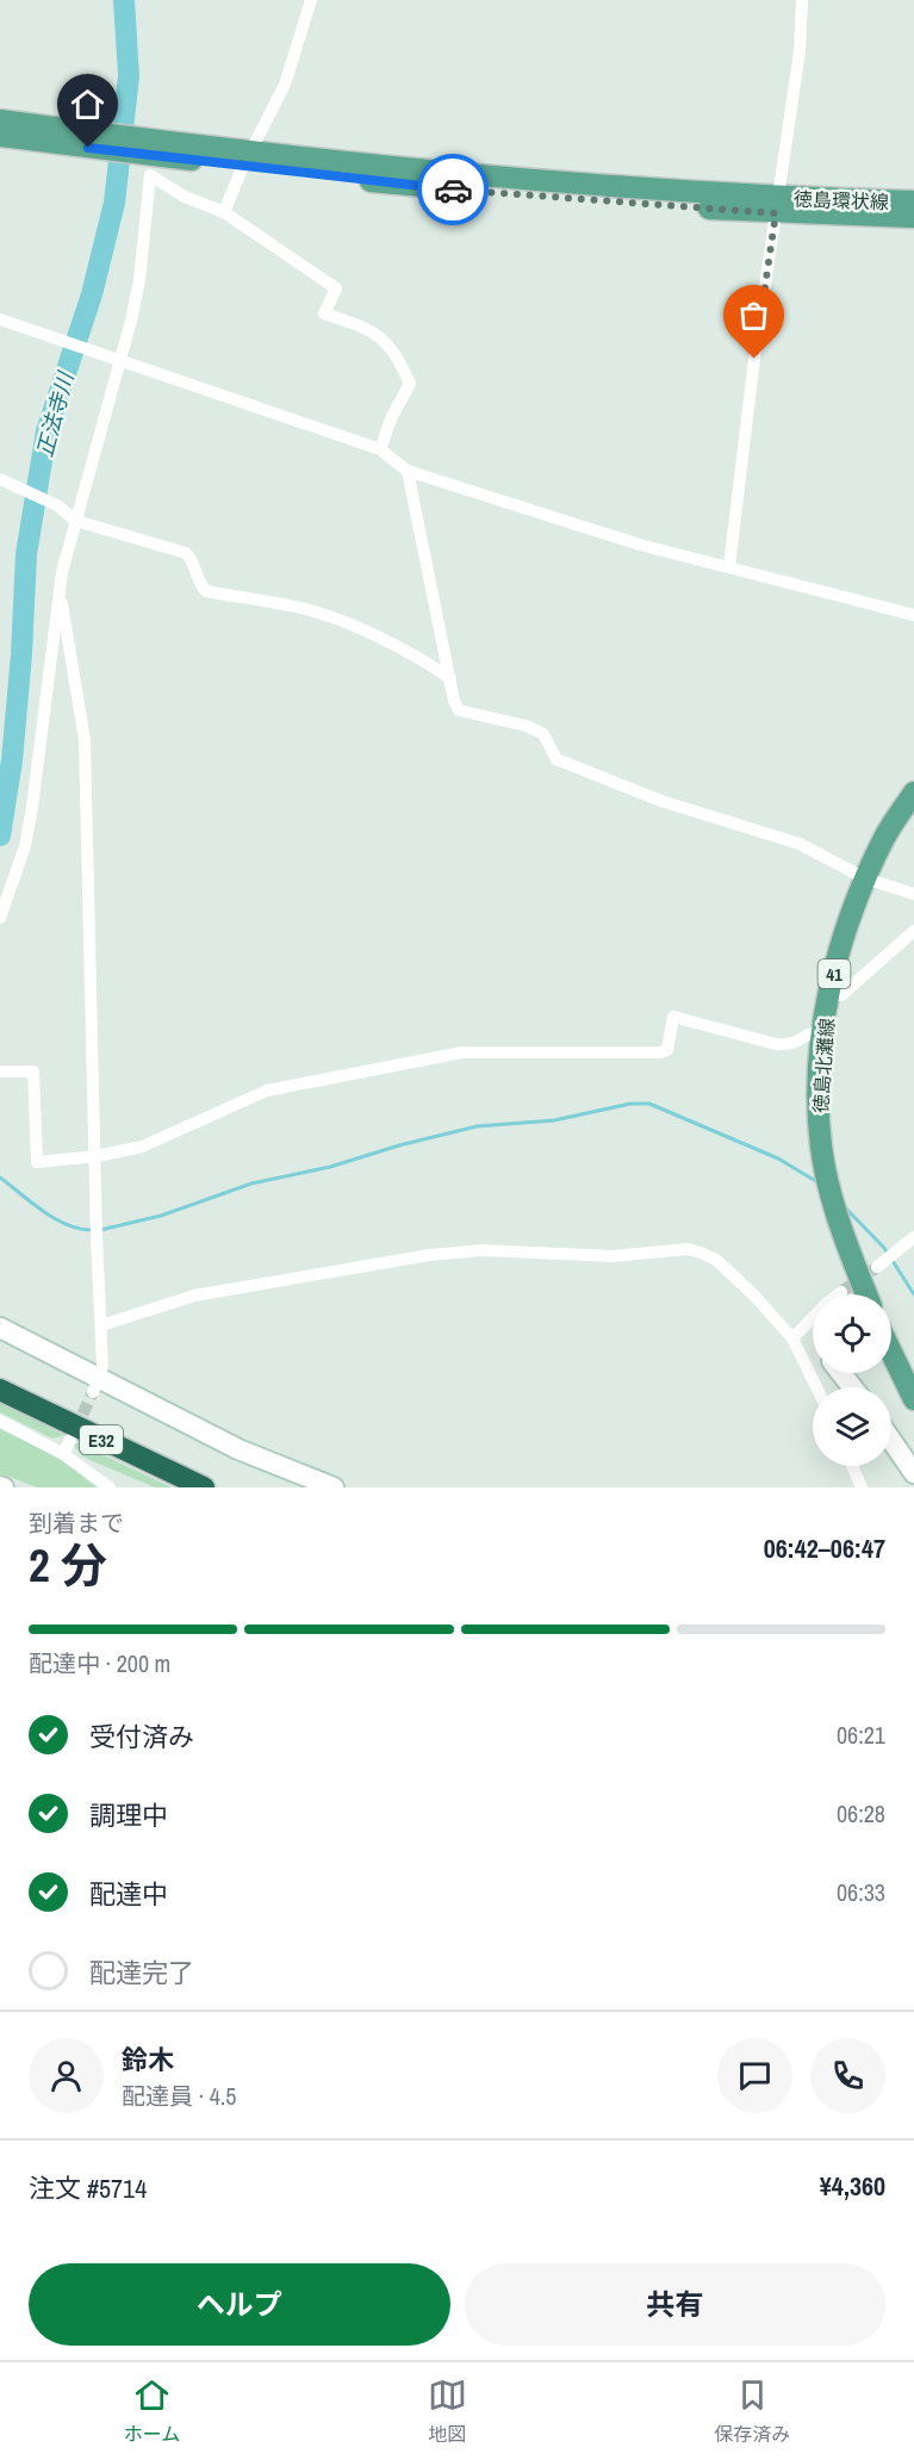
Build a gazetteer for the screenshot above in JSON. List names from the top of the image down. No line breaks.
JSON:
{"streets":{"highway":["E32"],"main road":["徳島環状線","41","徳島北灘線"]},"water":["正法寺川"],"page":{"heading":["2 分","到着まで","06:42–06:47"],"panel":["鈴木","配達員 · 4.5","注文 #5714","¥4,360"],"bar":"配達中 · 200 m","list":[["受付済み","06:21"],["調理中","06:28"],["配達中","06:33"],"配達完了"],"buttons":["ヘルプ","共有"],"tabs":["ホーム","地図","保存済み"]}}
